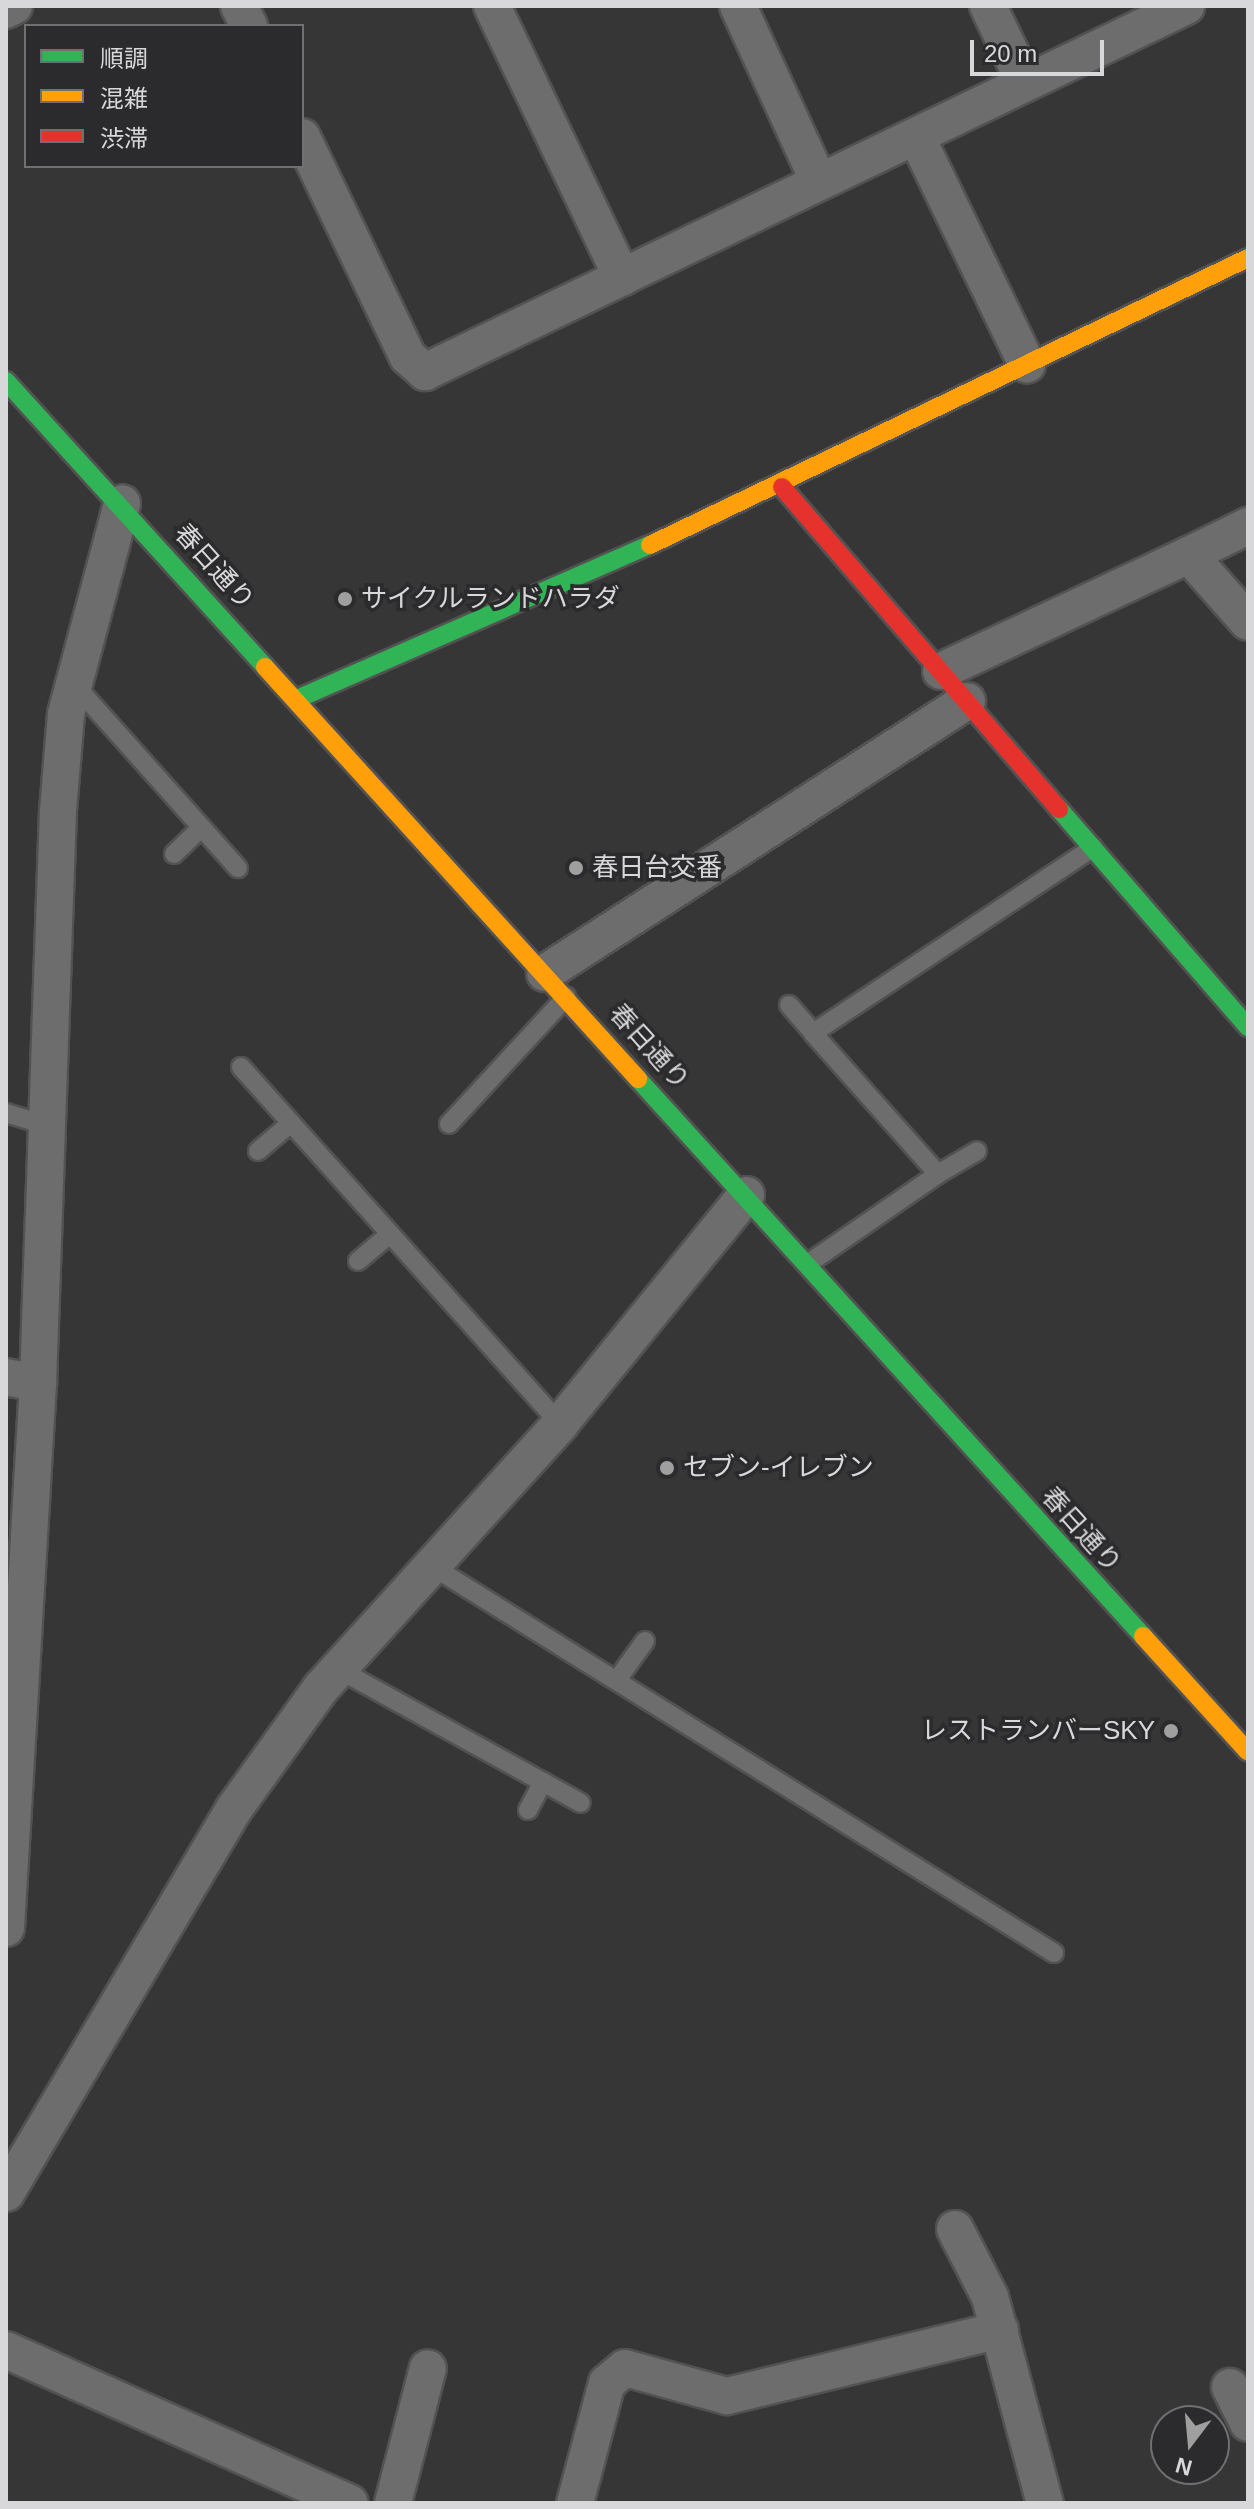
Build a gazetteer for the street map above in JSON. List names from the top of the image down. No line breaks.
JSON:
{"streets":{"street":["春日通り"]},"places":["サイクルランドハラダ","春日台交番","セブン-イレブン","レストランバーSKY"],"legend":["順調","混雑","渋滞"],"scale_bar":"20 m","north":"bottom"}
